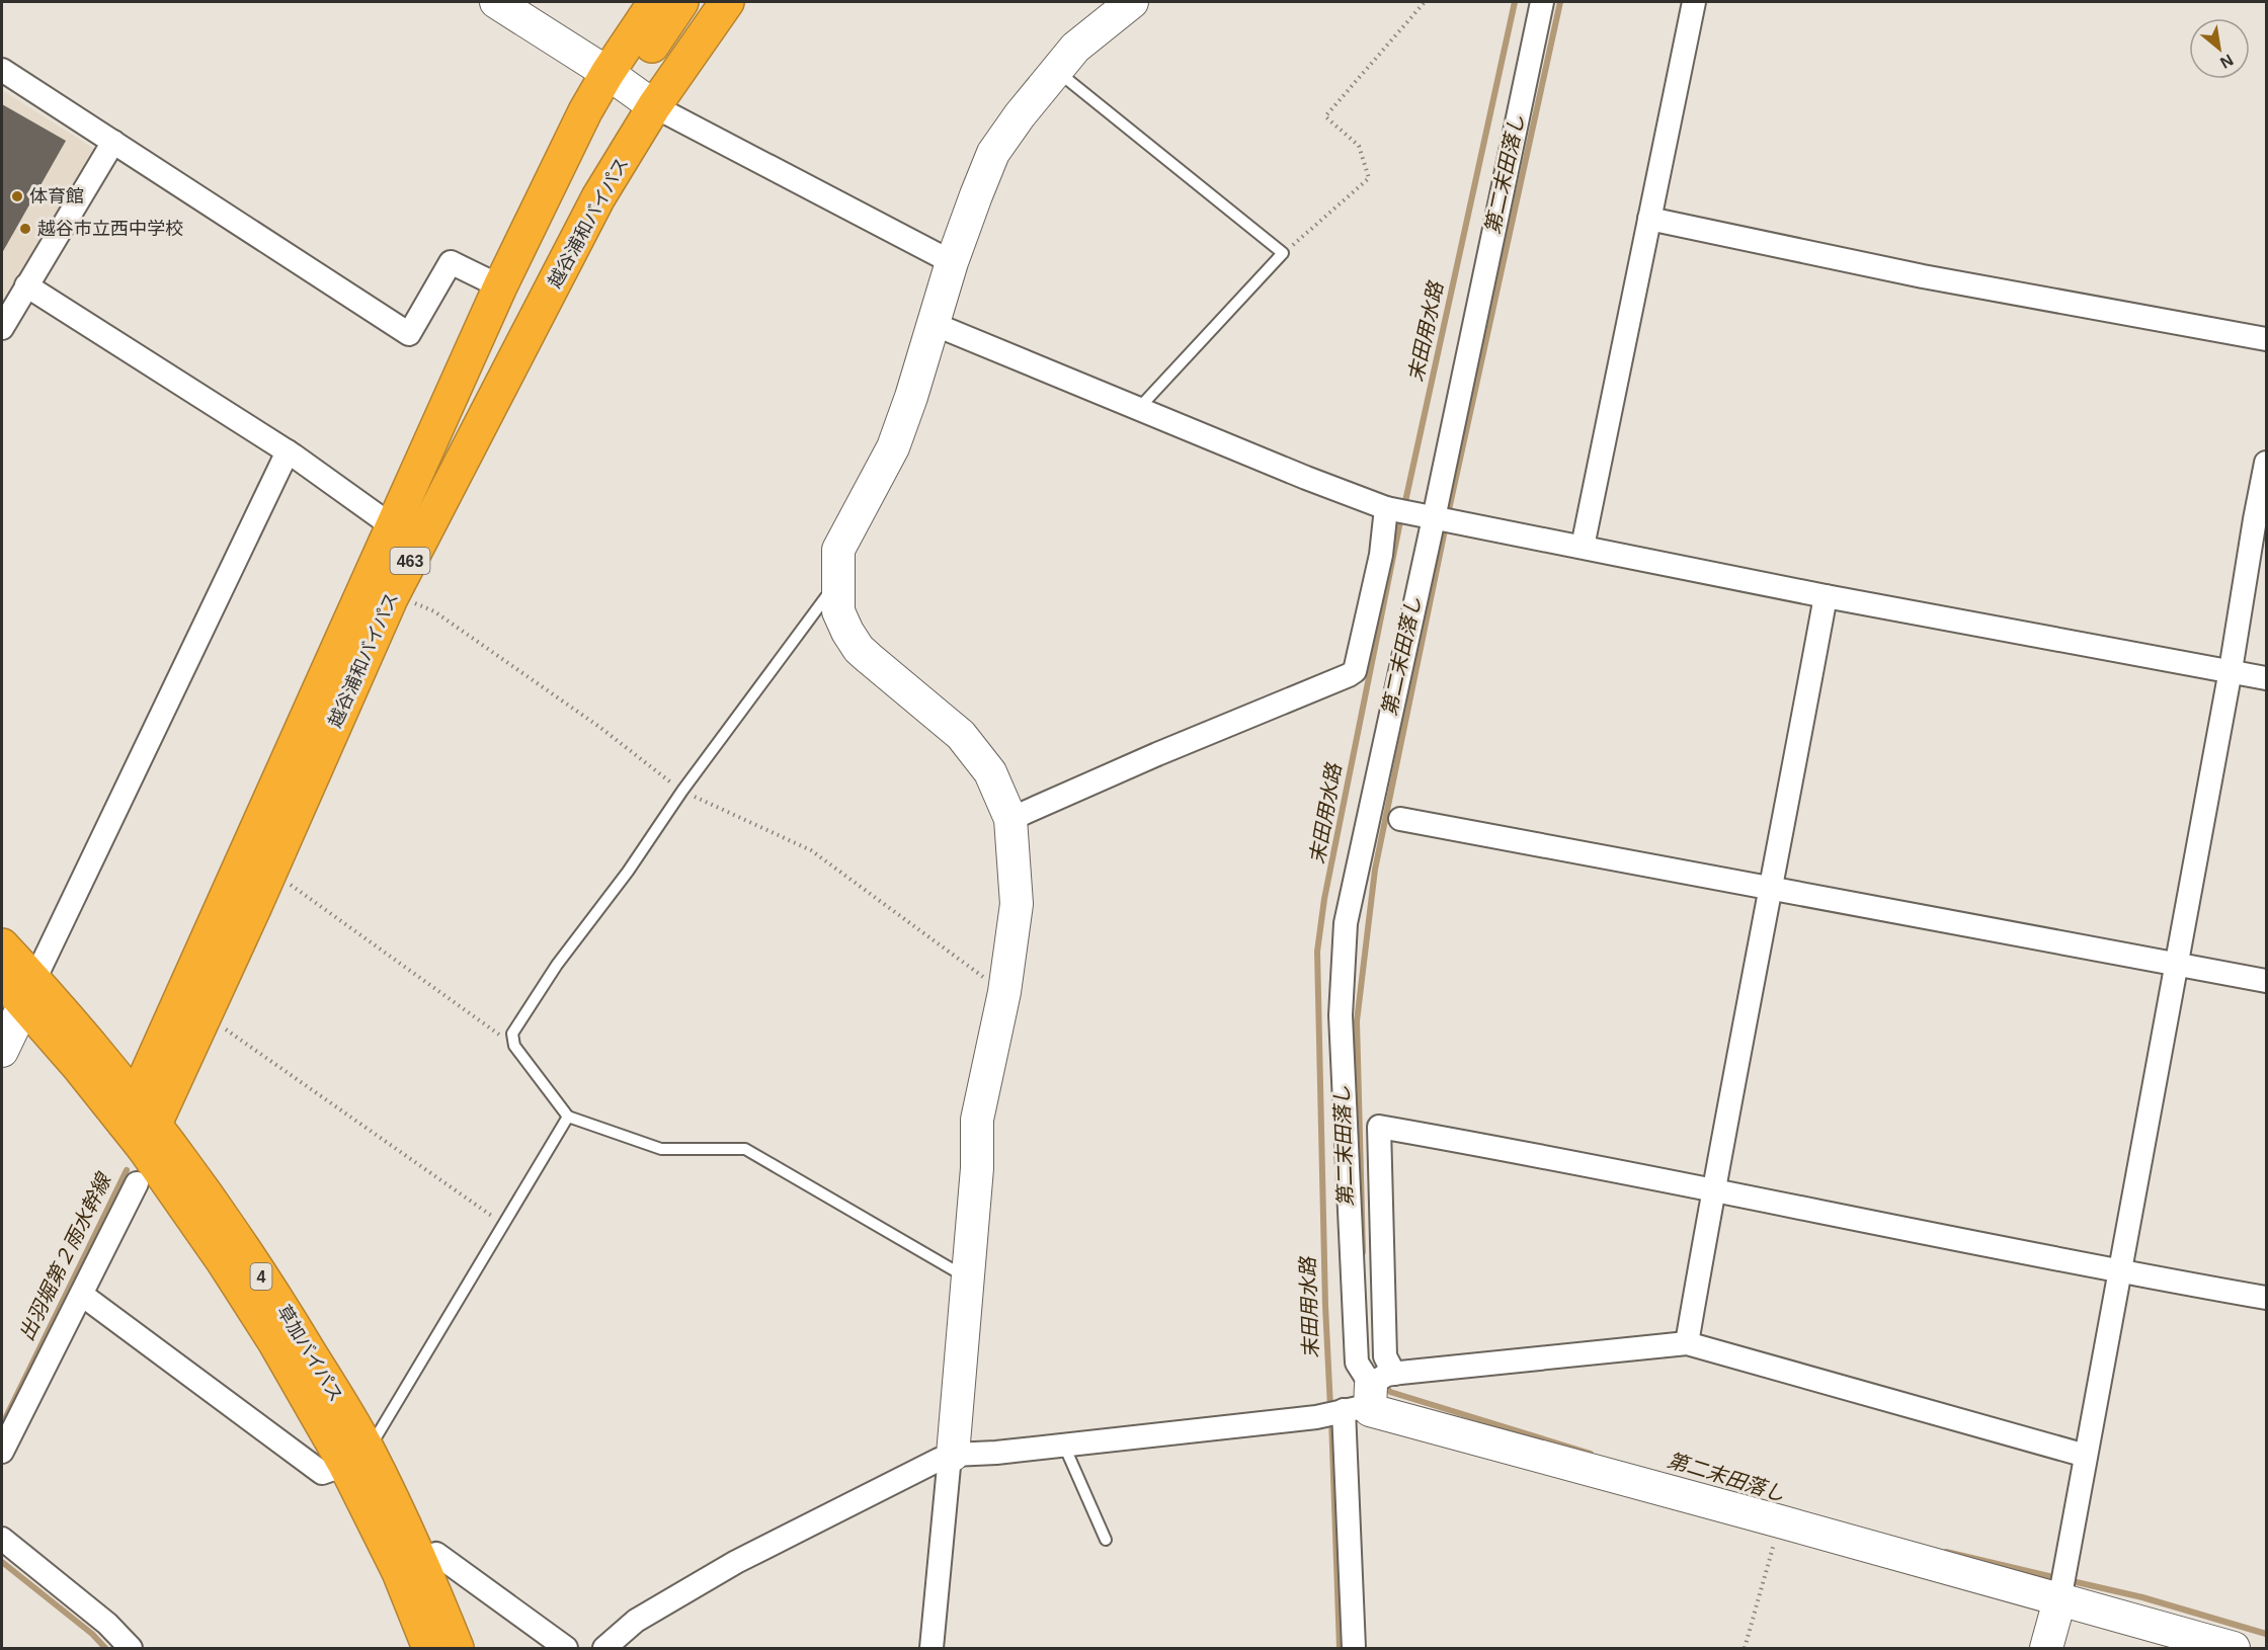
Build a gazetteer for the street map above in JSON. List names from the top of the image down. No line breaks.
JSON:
{"streets":{"highway":["越谷浦和バイパス","463","4","草加バイパス"]},"crossings":[["越谷浦和バイパス","草加バイパス"]],"water":["第二末田落し","末田用水路","出羽堀第２雨水幹線"],"places":["体育館","越谷市立西中学校"],"north":"bottom right"}
